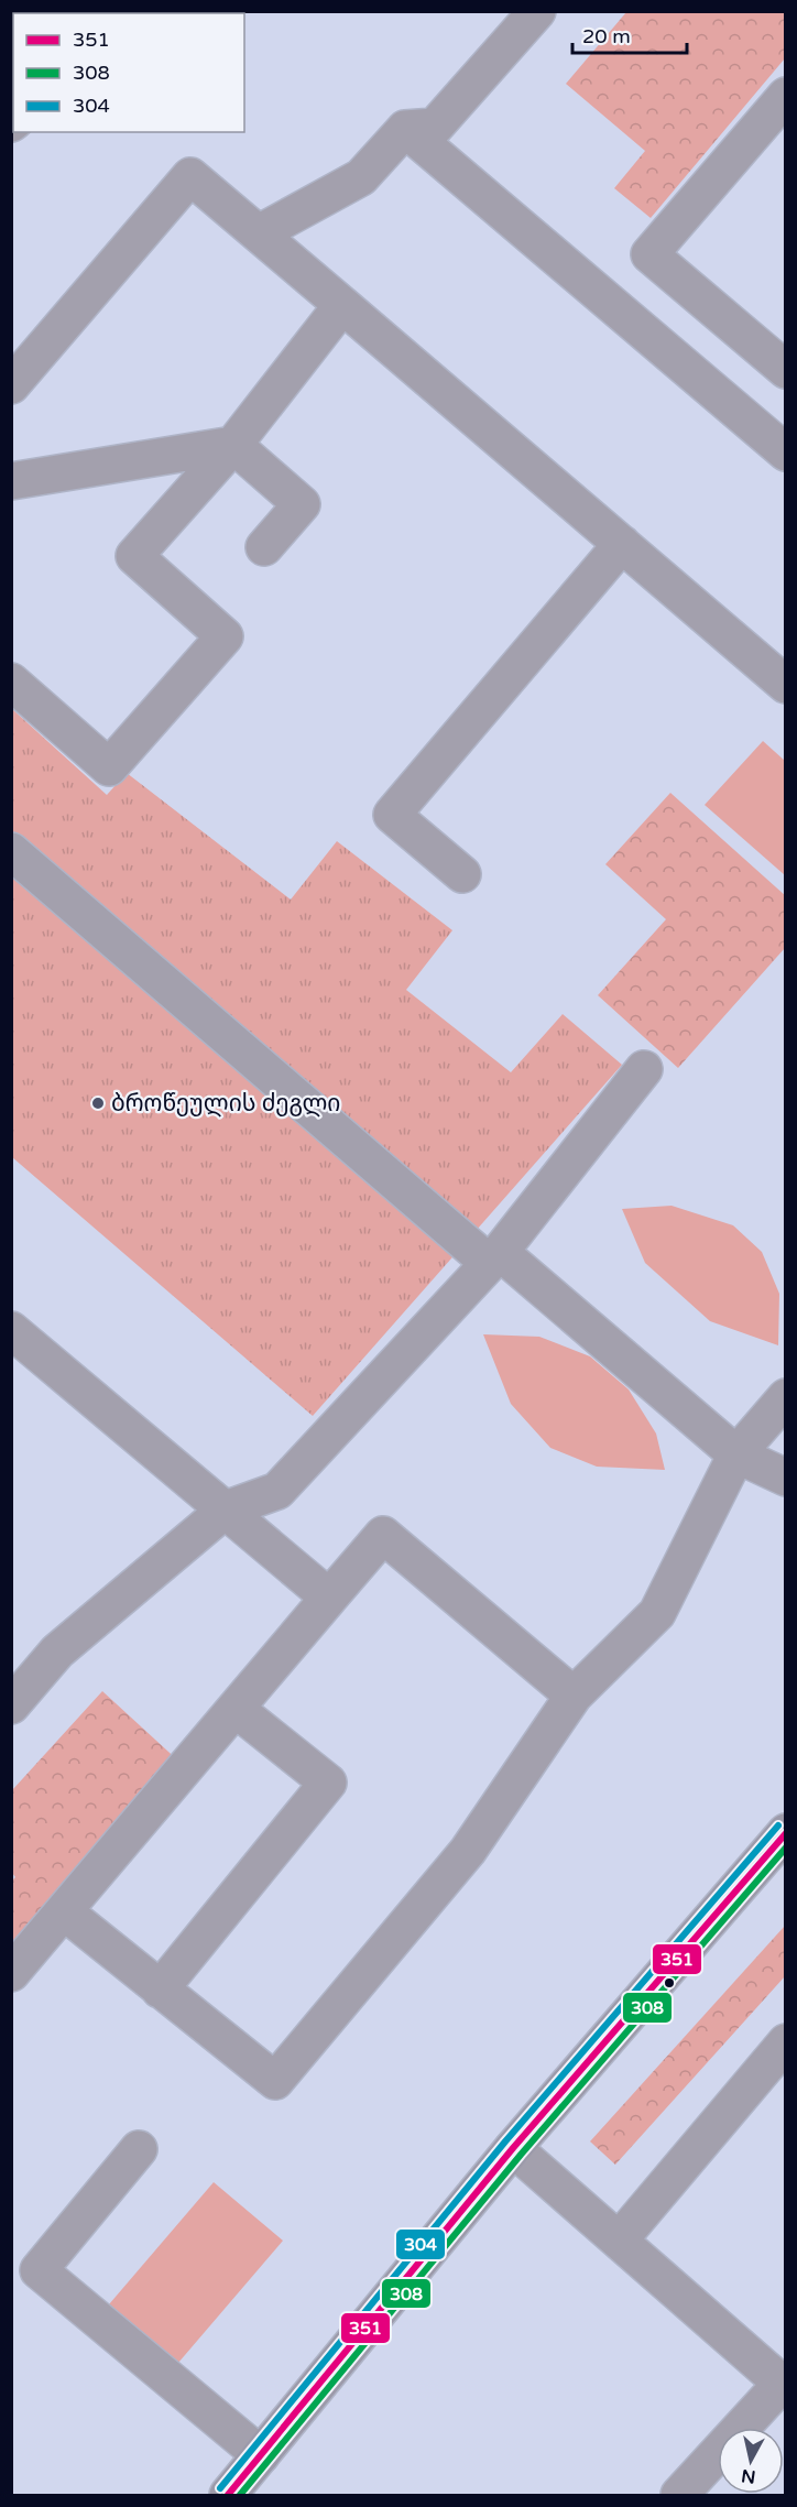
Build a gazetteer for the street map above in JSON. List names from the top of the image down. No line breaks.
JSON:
{"places":["ბროწეულის ძეგლი"],"lines":["transit line 304","transit line 351","transit line 308"],"legend":["351","308","304"],"scale_bar":"20 m","north":"bottom"}
